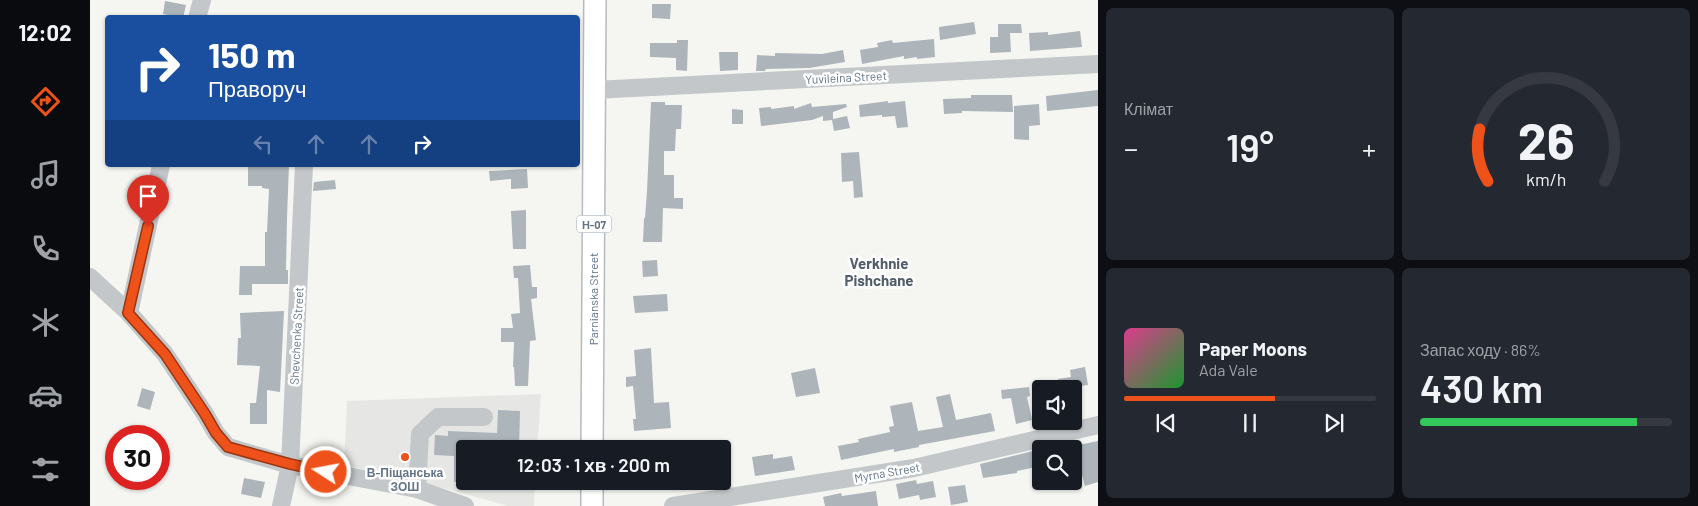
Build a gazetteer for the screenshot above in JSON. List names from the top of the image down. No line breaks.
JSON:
{"streets":{"main road":["Н-07","Parnianska Street"],"street":["Yuvileina Street","Shevchenka Street","Myrna Street"]},"crossings":[["Yuvileina Street","Parnianska Street"]],"districts":["Verkhnie Pishchane"],"places":["В-Піщанська ЗОШ"],"page":{"tabs":"12:02","tile":["Клімат",["Запас ходу · 86%","430 km"]],"turn":["150 m","Праворуч"],"heat":["−","19°","+"],"song":["Paper Moons","Ada Vale"],"limit":"30","trip":"12:03 · 1 хв · 200 m","gauge":["26","km/h"]}}
